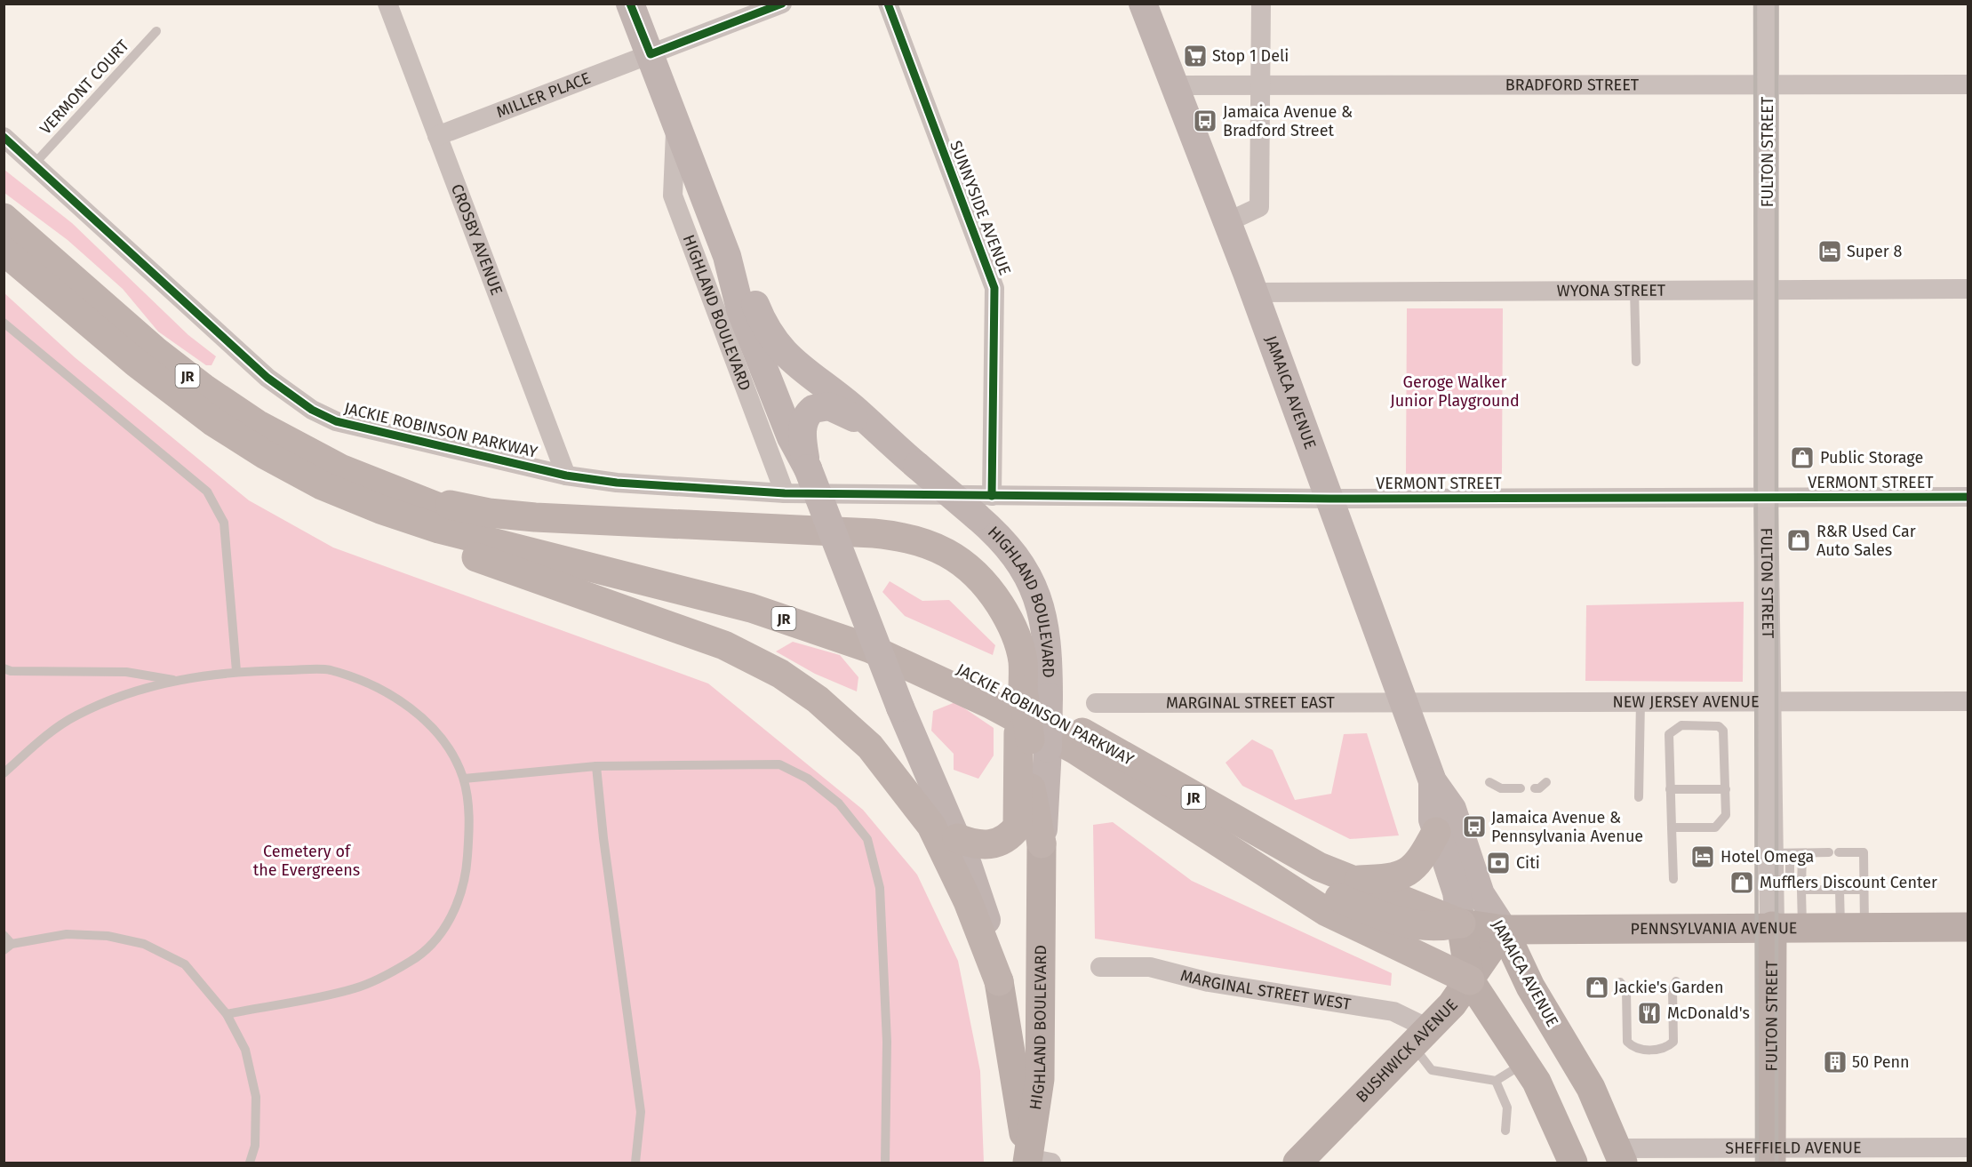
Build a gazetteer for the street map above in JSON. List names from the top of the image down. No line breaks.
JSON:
{"streets":{"highway":["JR","JACKIE ROBINSON PARKWAY"],"main road":["FULTON STREET","HIGHLAND BOULEVARD","JAMAICA AVENUE","PENNSYLVANIA AVENUE","BUSHWICK AVENUE"],"street":["BRADFORD STREET","MILLER PLACE","SUNNYSIDE AVENUE","CROSBY AVENUE","WYONA STREET","VERMONT STREET","NEW JERSEY AVENUE","MARGINAL STREET EAST","MARGINAL STREET WEST","SHEFFIELD AVENUE"],"lane":["VERMONT COURT"]},"crossings":[["BRADFORD STREET","FULTON STREET"],["BRADFORD STREET","JAMAICA AVENUE"],["VERMONT COURT","JACKIE ROBINSON PARKWAY"],["MILLER PLACE","CROSBY AVENUE"],["MILLER PLACE","HIGHLAND BOULEVARD"],["FULTON STREET","WYONA STREET"],["FULTON STREET","VERMONT STREET"],["FULTON STREET","NEW JERSEY AVENUE"],["FULTON STREET","PENNSYLVANIA AVENUE"],["FULTON STREET","SHEFFIELD AVENUE"],["SUNNYSIDE AVENUE","HIGHLAND BOULEVARD"],["SUNNYSIDE AVENUE","VERMONT STREET"],["CROSBY AVENUE","JACKIE ROBINSON PARKWAY"],["WYONA STREET","JAMAICA AVENUE"],["HIGHLAND BOULEVARD","JACKIE ROBINSON PARKWAY"],["HIGHLAND BOULEVARD","VERMONT STREET"],["JAMAICA AVENUE","JACKIE ROBINSON PARKWAY"],["JAMAICA AVENUE","VERMONT STREET"],["JAMAICA AVENUE","NEW JERSEY AVENUE"],["JAMAICA AVENUE","MARGINAL STREET EAST"],["JAMAICA AVENUE","PENNSYLVANIA AVENUE"],["JAMAICA AVENUE","BUSHWICK AVENUE"],["JAMAICA AVENUE","SHEFFIELD AVENUE"],["JACKIE ROBINSON PARKWAY","VERMONT STREET"],["JACKIE ROBINSON PARKWAY","PENNSYLVANIA AVENUE"],["NEW JERSEY AVENUE","MARGINAL STREET EAST"],["PENNSYLVANIA AVENUE","BUSHWICK AVENUE"],["MARGINAL STREET WEST","BUSHWICK AVENUE"]],"parks":["Geroge Walker Junior Playground","Cemetery of the Evergreens"],"places":{"supermarket":["Stop 1 Deli"],"bus stop":["Jamaica Avenue & Bradford Street","Jamaica Avenue & Pennsylvania Avenue"],"hotel":["Super 8","Hotel Omega"],"shop":["Public Storage","R&R Used Car Auto Sales","Mufflers Discount Center","Jackie's Garden"],"bank":["Citi"],"restaurant":["McDonald's"],"building":["50 Penn"]}}
